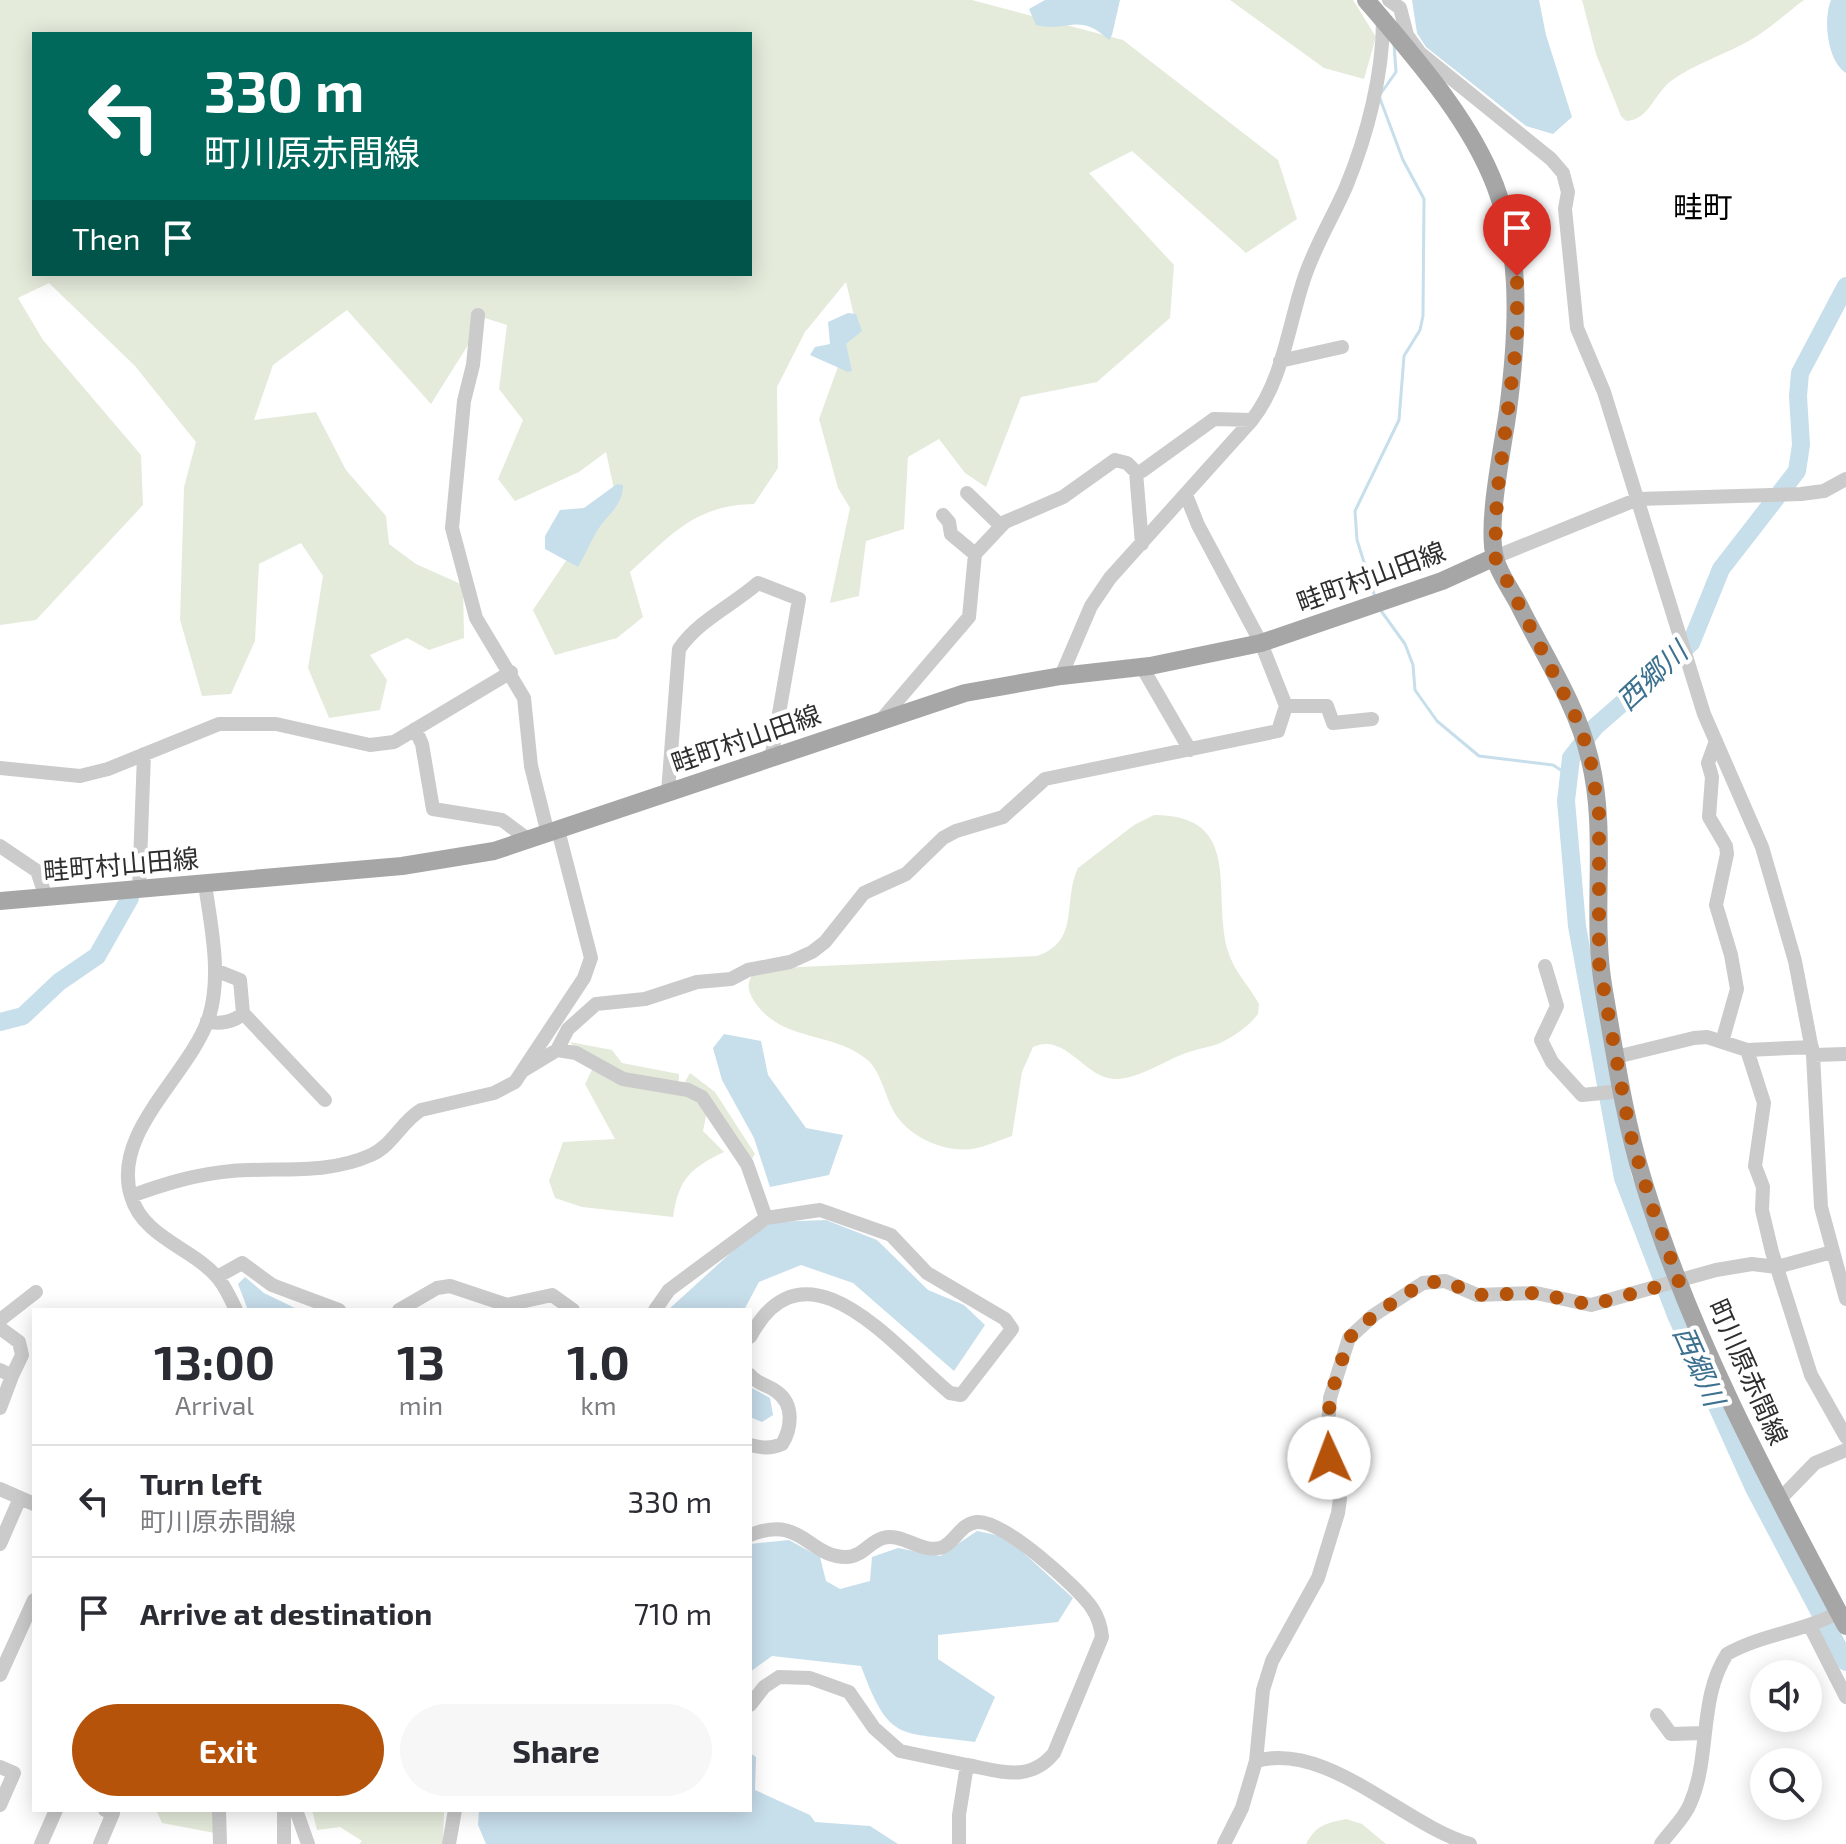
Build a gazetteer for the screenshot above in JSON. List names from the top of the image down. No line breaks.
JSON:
{"streets":{"main road":["畦町村山田線","町川原赤間線"]},"crossings":[["畦町村山田線","町川原赤間線"]],"districts":["畦町"],"water":["西郷川"],"page":{"turn":["330 m","町川原赤間線"],"then":"Then","eta":["13:00","Arrival","13","min","1.0","km"],"list":[{"name":"Turn left","note":"町川原赤間線","value":"330 m"},{"name":"Arrive at destination","value":"710 m"}],"buttons":["Exit","Share"]}}
